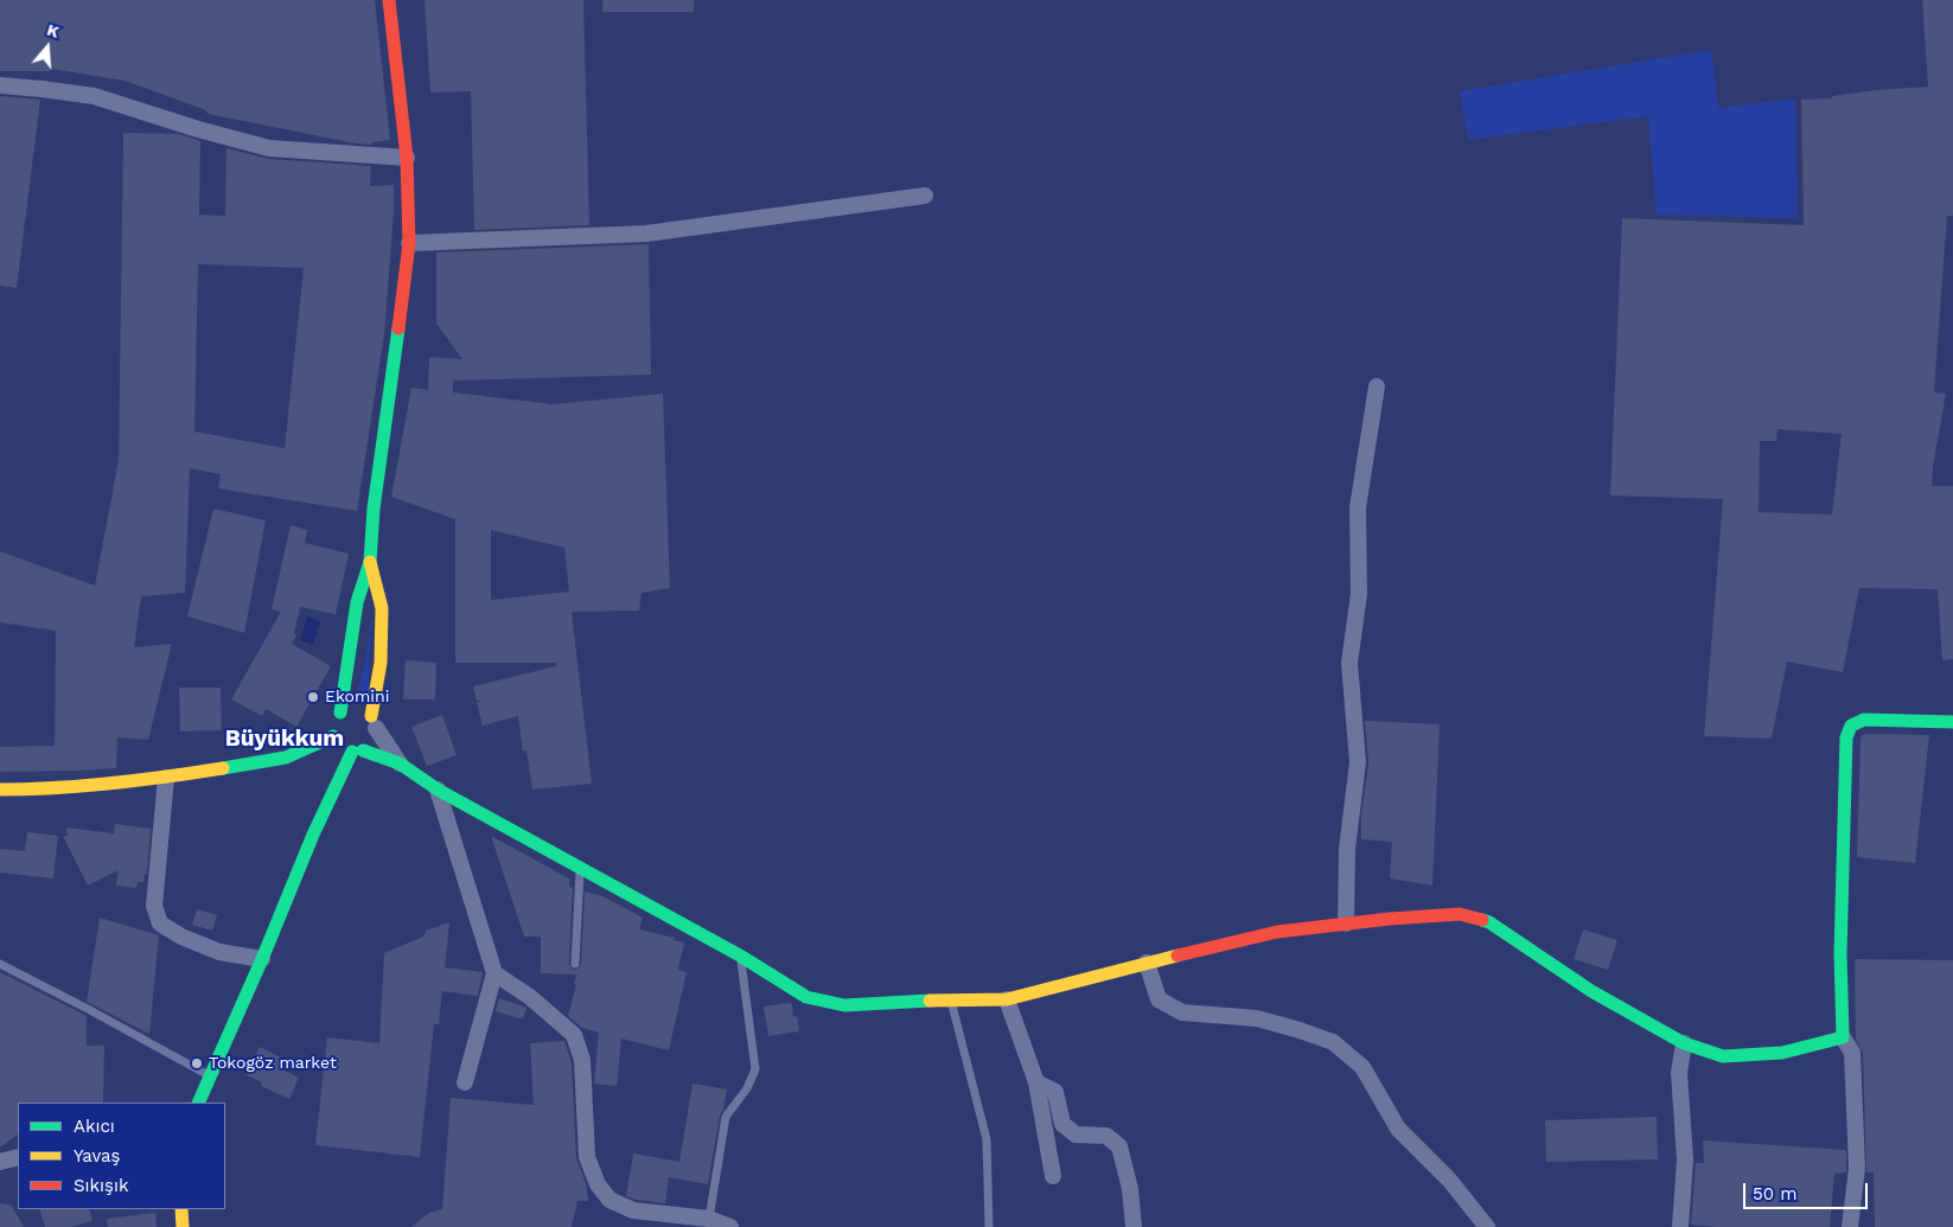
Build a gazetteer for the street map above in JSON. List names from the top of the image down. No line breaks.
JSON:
{"districts":["Büyükkum"],"places":["Ekomini","Tokogöz market"],"legend":["Akıcı","Yavaş","Sıkışık"],"scale_bar":"50 m","north":"top"}
